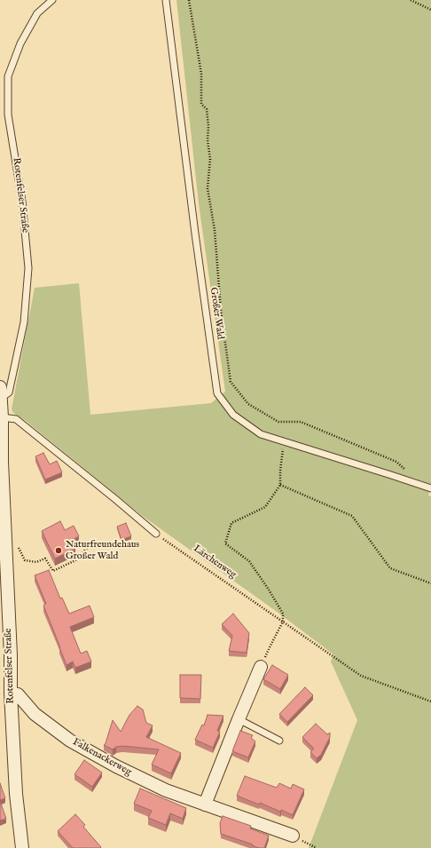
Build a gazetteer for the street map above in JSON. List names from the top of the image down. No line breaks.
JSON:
{"streets":{"street":["Rotenfelser Straße","Falkenackerweg"],"lane":["Großer Wald"],"path":["Lärchenweg"]},"crossings":[["Rotenfelser Straße","Falkenackerweg"]],"places":["Naturfreundehaus Großer Wald"]}
